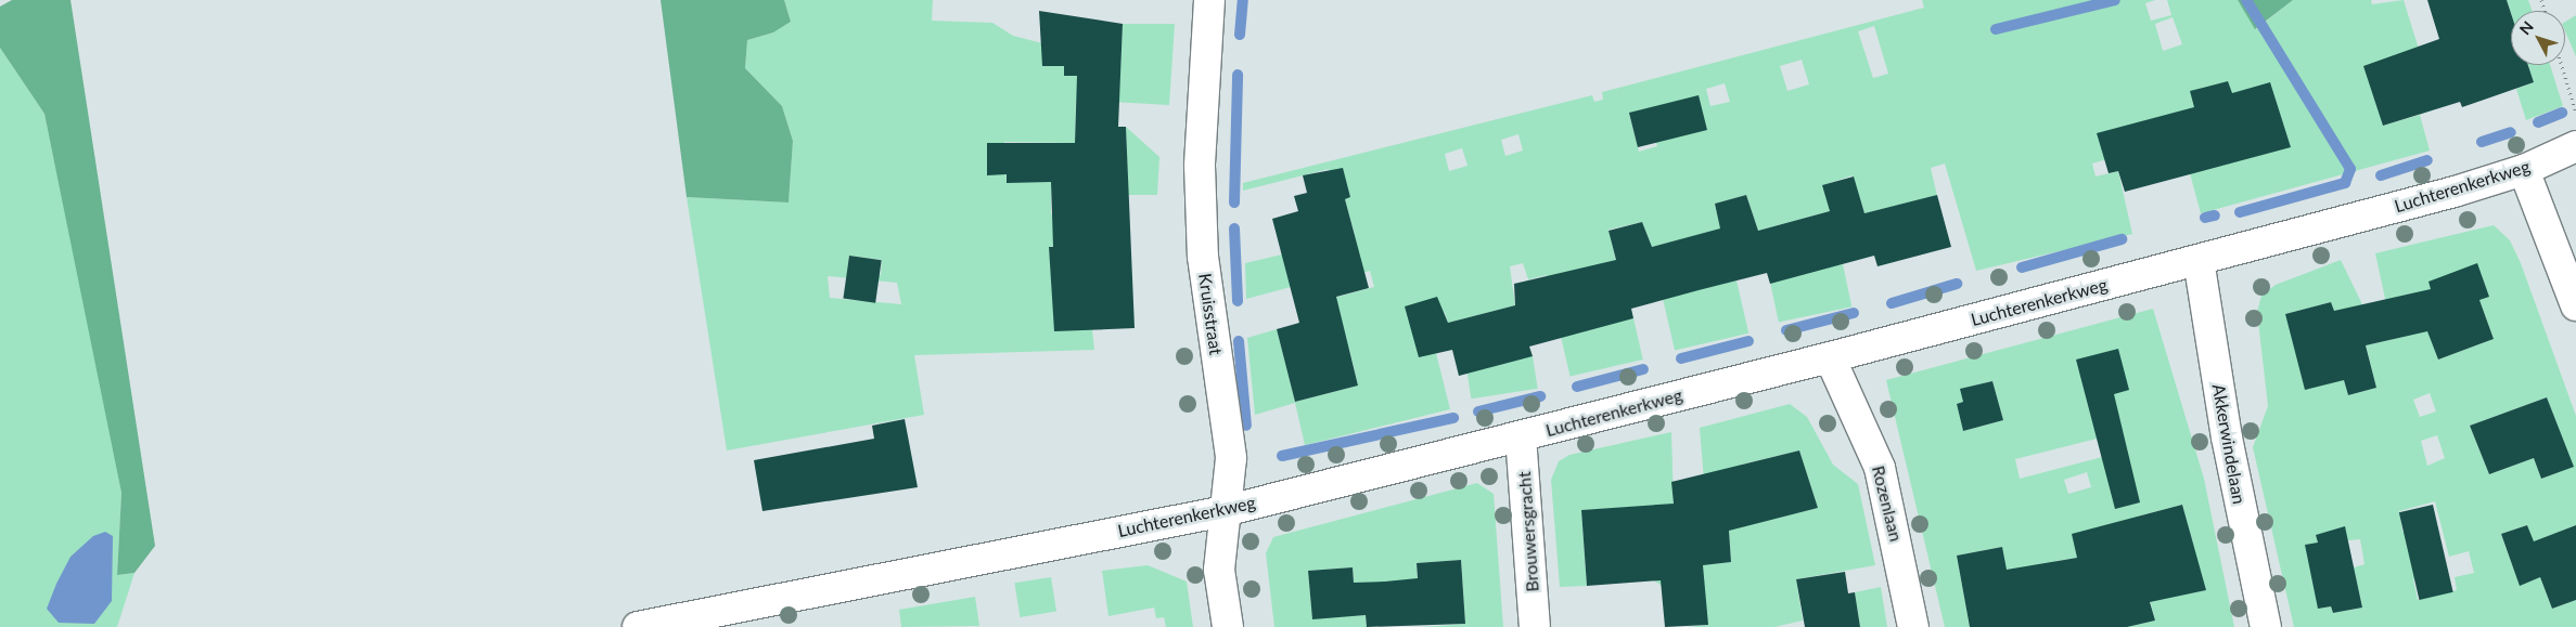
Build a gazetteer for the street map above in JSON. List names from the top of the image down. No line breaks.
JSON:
{"streets":{"street":["Luchterenkerkweg","Kruisstraat","Akkerwindelaan","Rozenlaan","Brouwersgracht"]},"crossings":[["Luchterenkerkweg","Kruisstraat"],["Luchterenkerkweg","Akkerwindelaan"],["Luchterenkerkweg","Rozenlaan"],["Luchterenkerkweg","Brouwersgracht"]],"north":"top left"}
